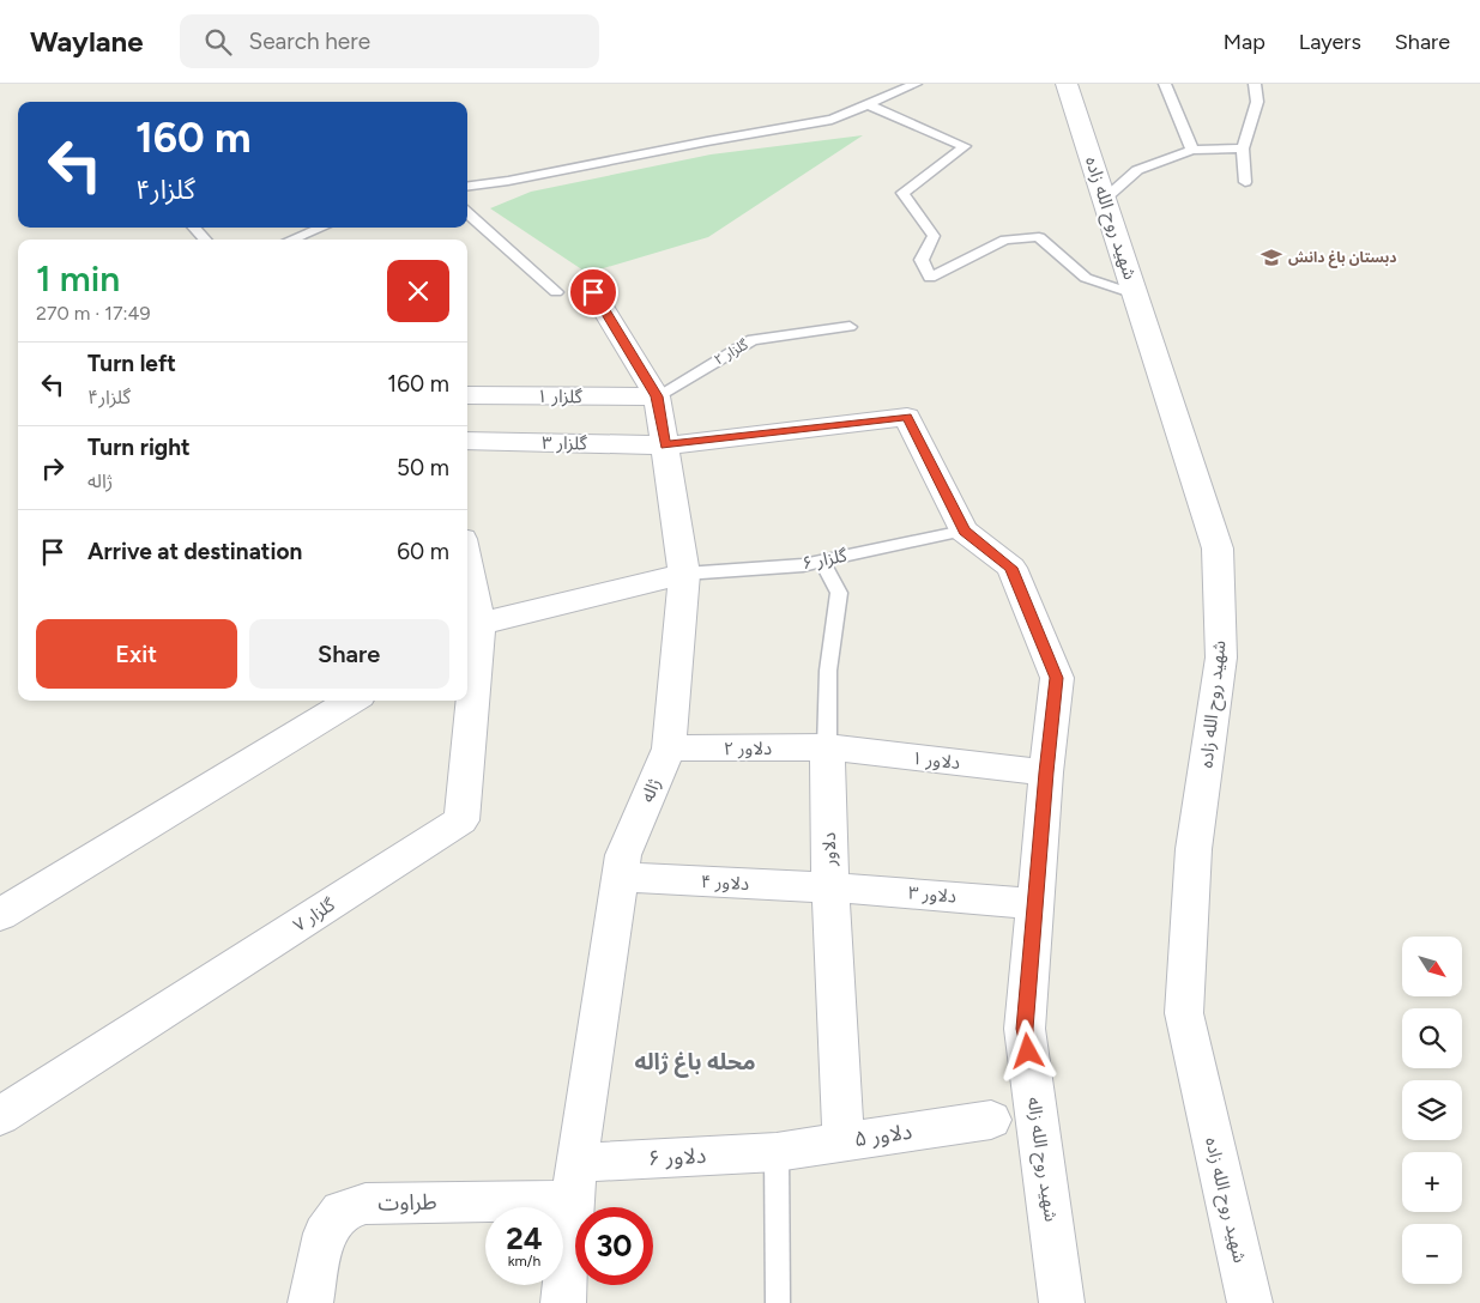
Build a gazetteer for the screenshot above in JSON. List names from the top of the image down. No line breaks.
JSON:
{"streets":{"street":["شهید روح الله زاده","گلزار ۱","گلزار ۳","دلاور ۲","دلاور ۱","ژاله","دلاور","دلاور ۴","دلاور ۳","گلزار ۷","دلاور ۵","دلاور ۶","شهید روح الله زاله","طراوت"],"lane":["گلزار ۲","گلزار ۶"]},"crossings":[["گلزار ۲","گلزار ۱"],["گلزار ۲","ژاله"],["گلزار ۱","ژاله"],["گلزار ۳","ژاله"],["گلزار ۳","شهید روح الله زاله"],["گلزار ۶","ژاله"],["گلزار ۶","دلاور"],["گلزار ۶","شهید روح الله زاله"],["دلاور ۲","دلاور ۱"],["دلاور ۲","ژاله"],["دلاور ۲","دلاور"],["دلاور ۱","دلاور"],["دلاور ۱","شهید روح الله زاله"],["ژاله","دلاور ۴"],["ژاله","دلاور ۶"],["ژاله","طراوت"],["دلاور","دلاور ۴"],["دلاور","دلاور ۳"],["دلاور","دلاور ۵"],["دلاور ۴","دلاور ۳"],["دلاور ۳","شهید روح الله زاله"],["دلاور ۵","دلاور ۶"],["دلاور ۶","طراوت"]],"districts":["محله باغ ژاله"],"places":{"school or university":["دبستان باغ دانش"]},"north":"bottom right","page":{"header":"Waylane","search":"Search here","nav":["Map","Layers","Share"],"turn":["160 m","گلزار۴"],"heading":["1 min","270 m · 17:49"],"list":[{"name":"Turn left","note":"گلزار۴","value":"160 m"},{"name":"Turn right","note":"ژاله","value":"50 m"},{"name":"Arrive at destination","value":"60 m"}],"buttons":["Exit","Share"],"map_buttons":["+","−"],"speed":"24 km/h","limit":"30"}}
